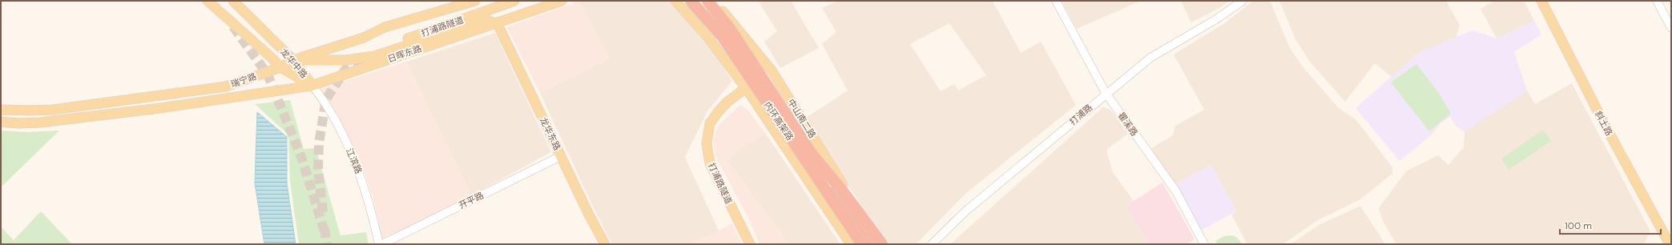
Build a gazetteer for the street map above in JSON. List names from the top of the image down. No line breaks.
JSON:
{"streets":{"highway":["内环高架路"],"main road":["打浦路隧道","日晖东路","龙华中路","瑞宁路","中山南二路","斜土路","龙华东路"],"street":["打浦路","瞿溪路","江滨路","开平路"]},"crossings":[["打浦路隧道","中山南二路"],["日晖东路","龙华中路"],["日晖东路","瑞宁路"],["日晖东路","龙华东路"],["日晖东路","江滨路"],["龙华中路","瑞宁路"],["龙华中路","江滨路"],["瑞宁路","江滨路"],["打浦路","瞿溪路"],["龙华东路","开平路"]],"scale_bar":"100 m"}
